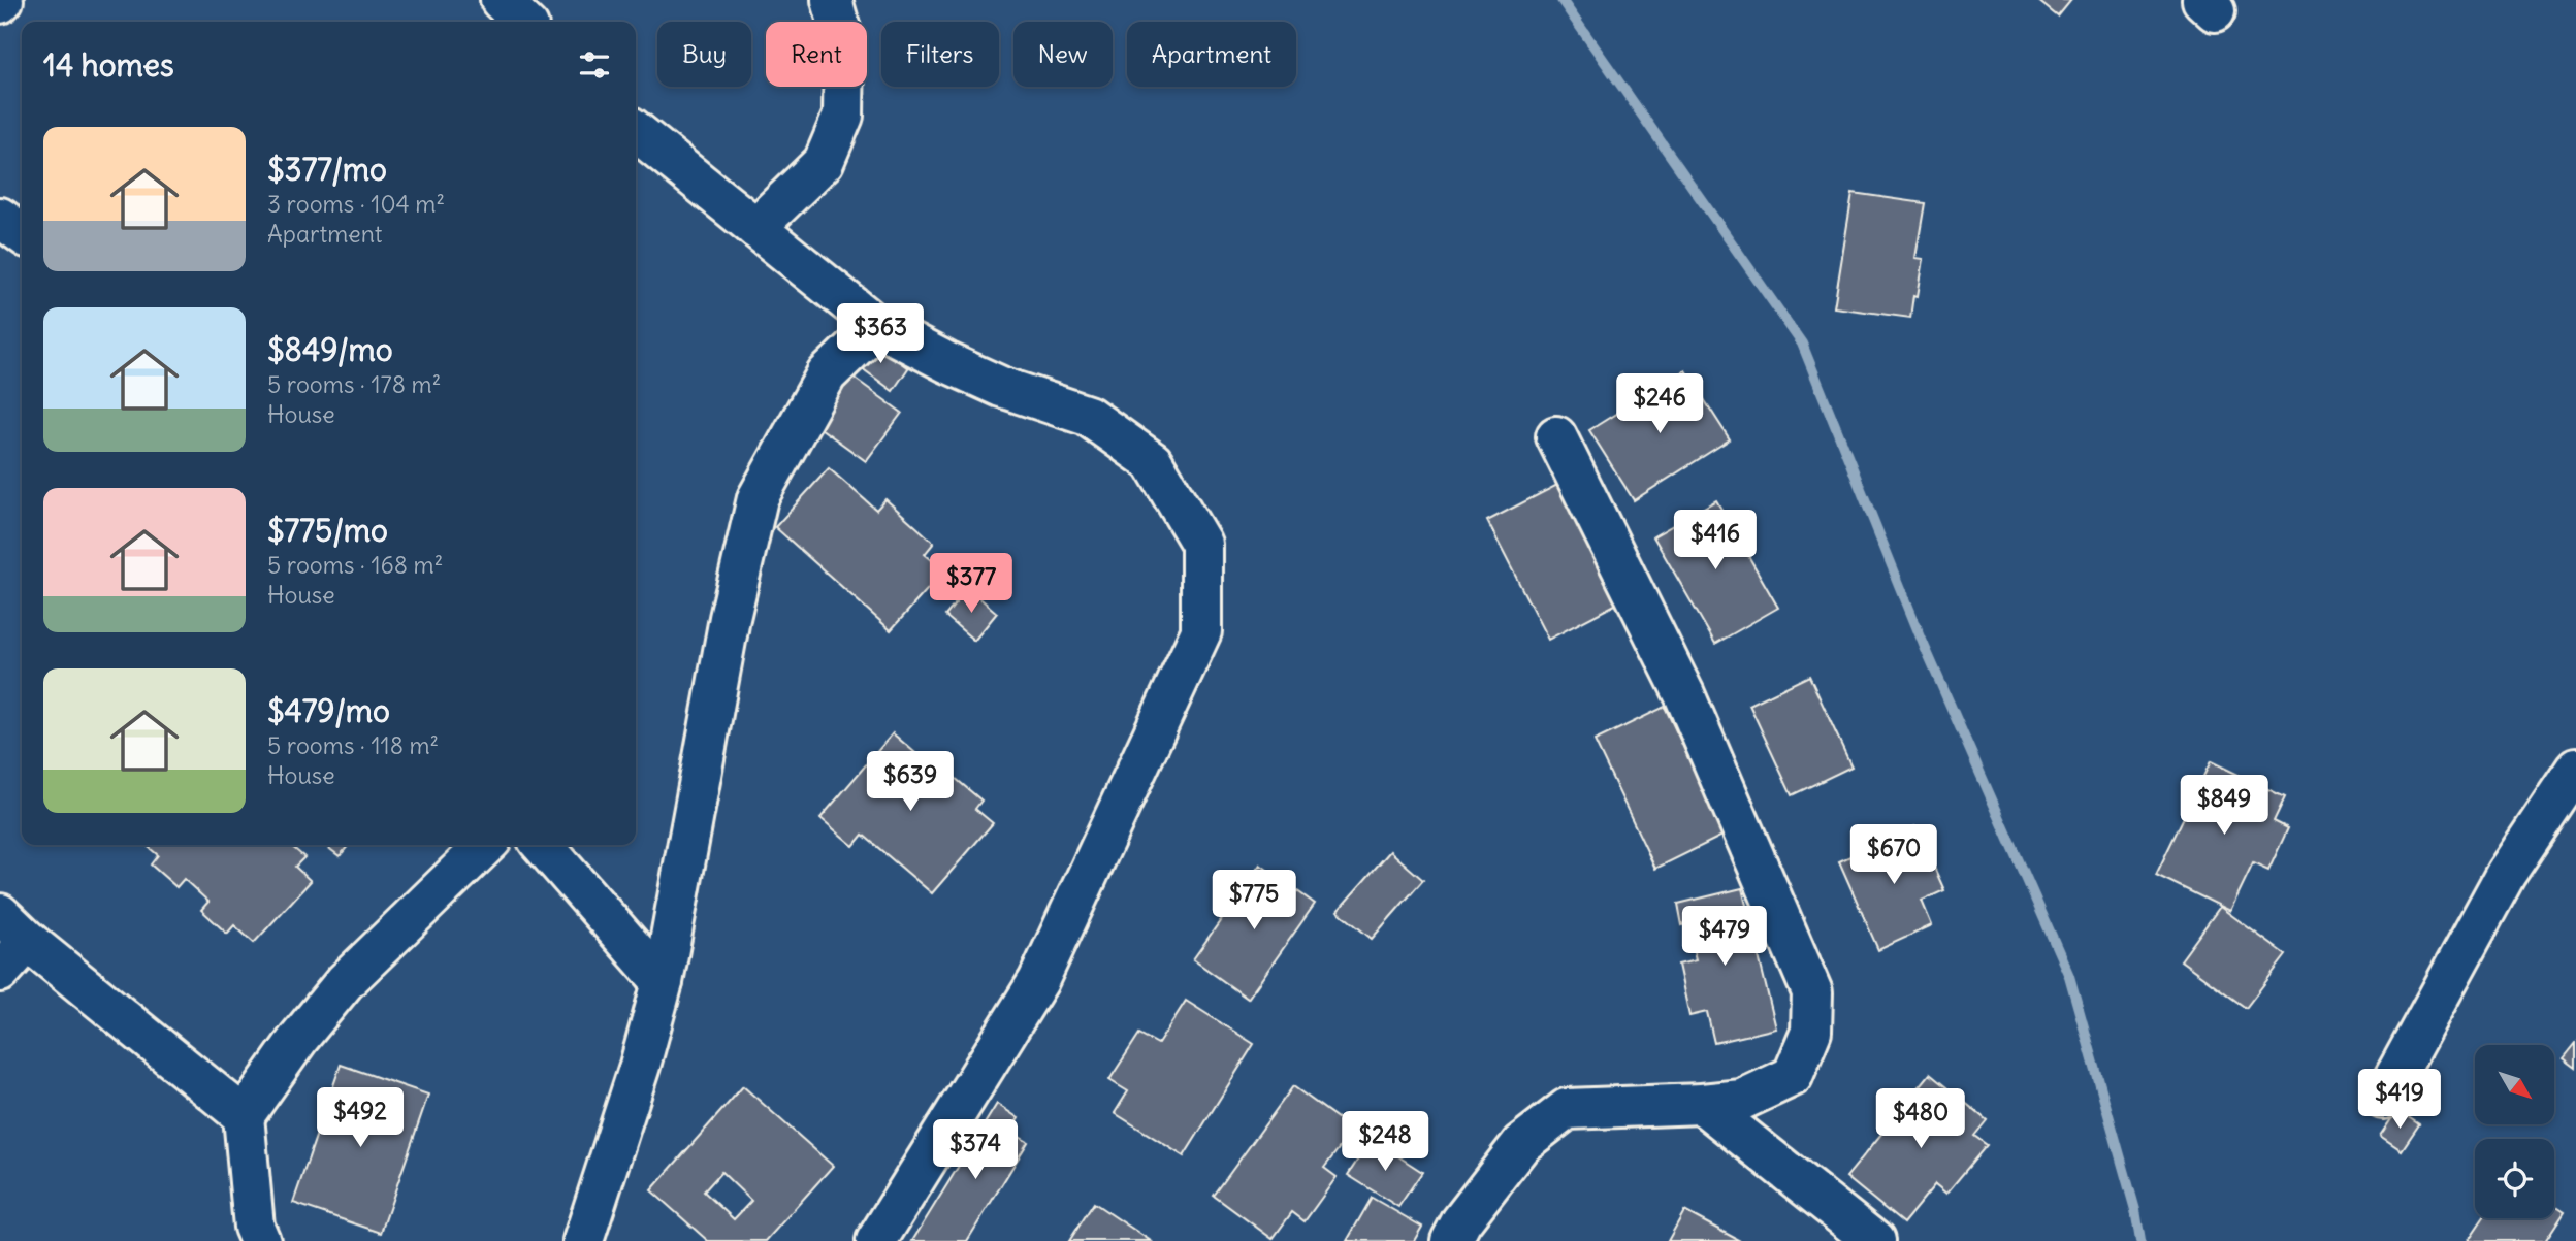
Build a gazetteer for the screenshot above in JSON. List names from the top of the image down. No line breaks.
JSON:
{"north":"bottom right","page":{"chip":["Buy","Rent","Filters","New","Apartment"],"heading":"14 homes","list":[{"name":"$377/mo","note":"3 rooms · 104 m² · Apartment"},{"name":"$849/mo","note":"5 rooms · 178 m² · House"},{"name":"$775/mo","note":"5 rooms · 168 m² · House"},{"name":"$479/mo","note":"5 rooms · 118 m² · House"}],"price":["$363","$246","$416","$377","$639","$849","$670","$775","$479","$419","$492","$480","$248","$374"]}}
